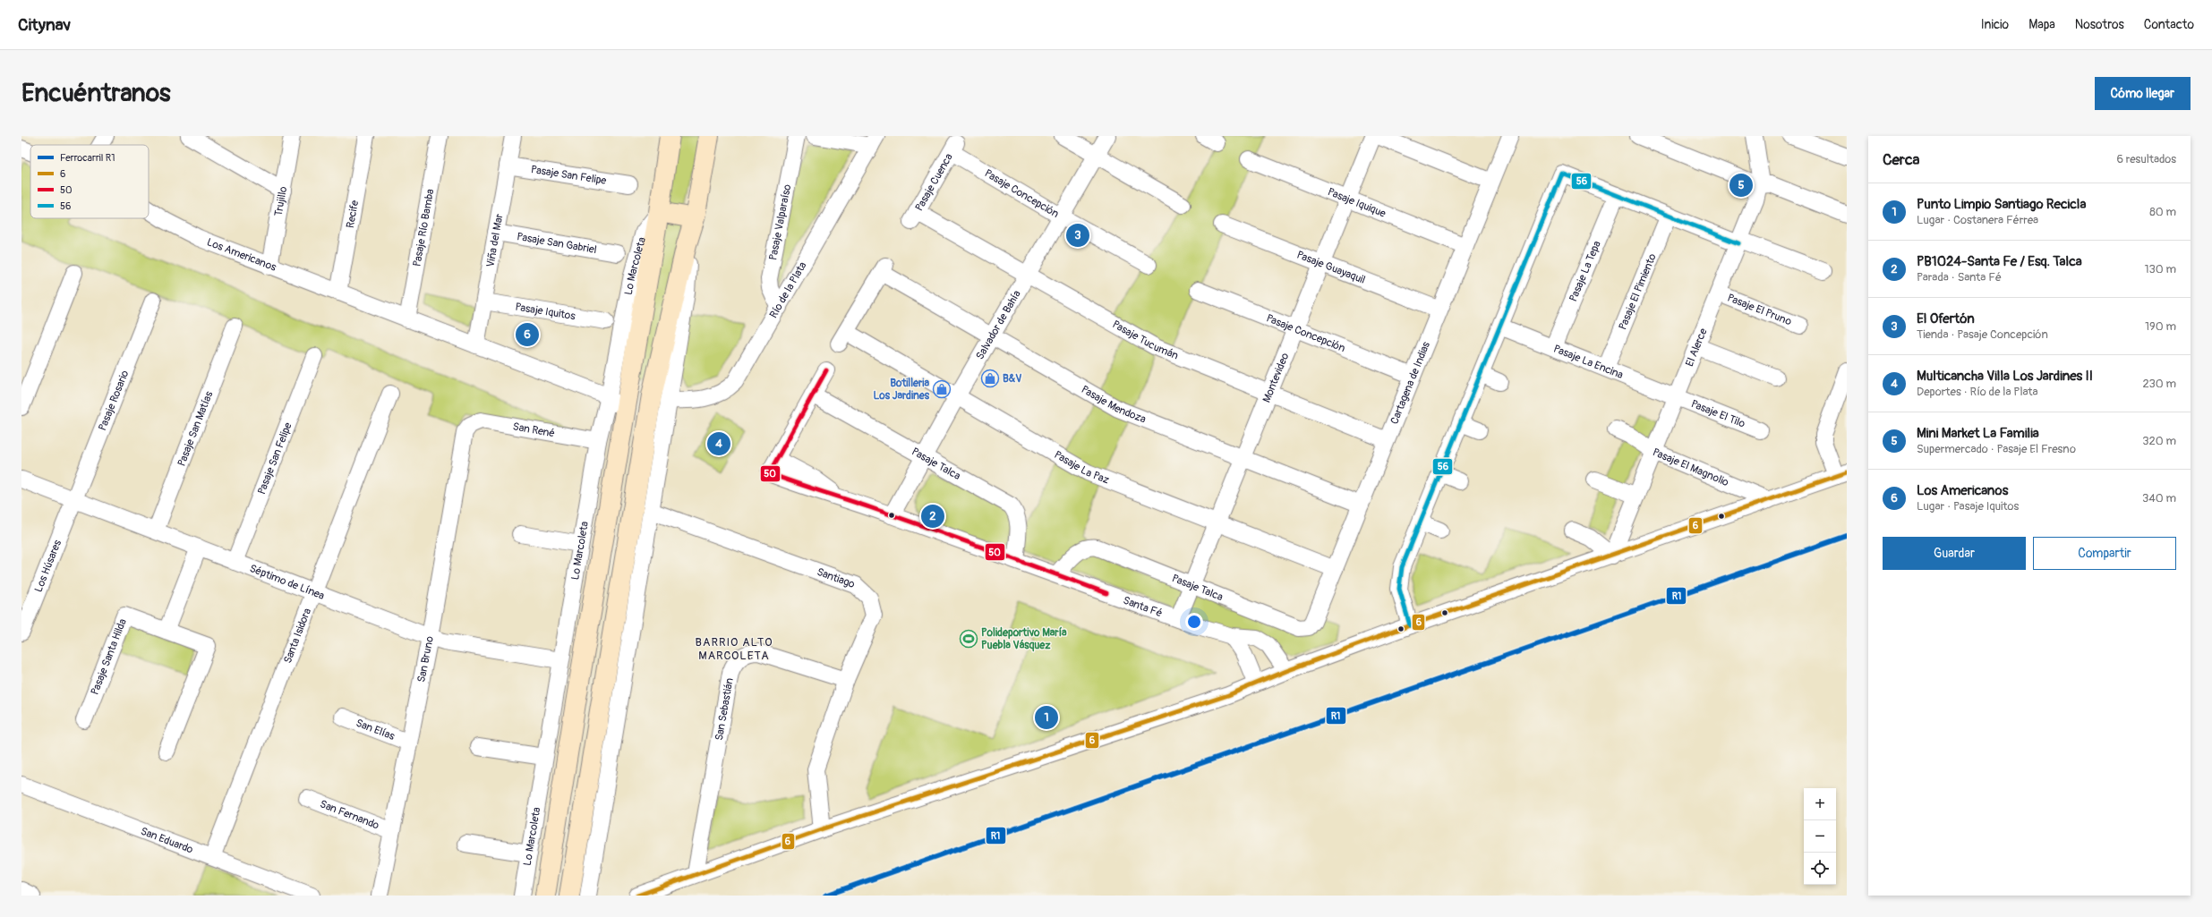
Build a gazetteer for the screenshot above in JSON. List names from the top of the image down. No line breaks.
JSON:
{"streets":{"main road":["Lo Marcoleta"],"street":["Pasaje San Felipe","Pasaje Cuenca","Pasaje Concepción","Trujillo","Pasaje Iquique","Recife","Pasaje Valparaíso","Pasaje Río Bamba","Viña del Mar","Pasaje San Gabriel","Los Americanos","Pasaje Guayaquil","Pasaje La Tepa","Río de la Plata","Pasaje El Pimiento","Pasaje El Pruno","Pasaje Iquitos","Salvador de Bahía","Pasaje Tucumán","El Alerce","Pasaje La Encina","Montevideo","Cartagena de Indias","Pasaje Rosario","Pasaje Mendoza","Pasaje El Tilo","Pasaje San Matías","San René","Pasaje Talca","Pasaje La Paz","Pasaje El Magnolio","Los Húsares","Santiago","Séptimo de Línea","Santa Fé","Santa Isidora","Pasaje Santa Hilda","San Bruno","San Sebastián","San Elías","San Fernando","San Eduardo"]},"crossings":[["Pasaje San Felipe","Viña del Mar"],["Pasaje San Felipe","Séptimo de Línea"],["Pasaje Cuenca","Pasaje Concepción"],["Pasaje Cuenca","Pasaje Tucumán"],["Pasaje Concepción","Salvador de Bahía"],["Pasaje Concepción","Montevideo"],["Pasaje Concepción","Cartagena de Indias"],["Trujillo","Los Americanos"],["Pasaje Iquique","Montevideo"],["Pasaje Iquique","Cartagena de Indias"],["Recife","Los Americanos"],["Pasaje Valparaíso","Río de la Plata"],["Pasaje Río Bamba","Los Americanos"],["Viña del Mar","Pasaje San Gabriel"],["Viña del Mar","Los Americanos"],["Viña del Mar","Pasaje Iquitos"],["Los Americanos","Lo Marcoleta"],["Lo Marcoleta","San René"],["Lo Marcoleta","Séptimo de Línea"],["Pasaje Guayaquil","Montevideo"],["Pasaje Guayaquil","Cartagena de Indias"],["Pasaje La Tepa","Pasaje La Encina"],["Pasaje El Pimiento","Pasaje La Encina"],["Pasaje El Pruno","El Alerce"],["Salvador de Bahía","Pasaje Tucumán"],["Salvador de Bahía","Pasaje Mendoza"],["Salvador de Bahía","Pasaje Talca"],["Salvador de Bahía","Pasaje La Paz"],["Salvador de Bahía","Santa Fé"],["Pasaje Tucumán","Montevideo"],["Pasaje Tucumán","Cartagena de Indias"],["El Alerce","Pasaje La Encina"],["El Alerce","Pasaje El Tilo"],["El Alerce","Pasaje El Magnolio"],["Pasaje La Encina","Pasaje El Tilo"],["Montevideo","Pasaje Mendoza"],["Montevideo","Pasaje Talca"],["Montevideo","Pasaje La Paz"],["Montevideo","Santa Fé"],["Cartagena de Indias","Pasaje Mendoza"],["Cartagena de Indias","Pasaje Talca"],["Cartagena de Indias","Pasaje La Paz"],["Pasaje Rosario","Los Húsares"],["Pasaje Rosario","Séptimo de Línea"],["Pasaje Mendoza","Pasaje La Paz"],["Pasaje San Matías","Séptimo de Línea"],["San René","San Bruno"],["Pasaje Talca","Santa Fé"],["Los Húsares","Séptimo de Línea"],["Santiago","San Sebastián"],["Séptimo de Línea","Santa Isidora"],["Séptimo de Línea","San Bruno"],["Santa Isidora","San Eduardo"],["San Bruno","San Elías"],["San Bruno","San Fernando"]],"districts":["BARRIO ALTO MARCOLETA"],"places":{"shop":["B&V","Botilleria Los Jardines"],"sports":["Polideportivo María Puebla Vásquez"]},"lines":["transit line 56","transit line 50","transit line 6","rail line R1"],"legend":["Ferrocarril R1","6","50","56"],"page":{"header":"Citynav","nav":["Inicio","Mapa","Nosotros","Contacto"],"buttons":["Cómo llegar",["Guardar","Compartir"]],"title":"Encuéntranos","heading":["Cerca","6 resultados"],"pins":["5","3","6","4","2","1"],"list":[{"mark":"1","name":"Punto Limpio Santiago Recicla","note":"Lugar · Costanera Férrea","value":"80 m"},{"mark":"2","name":"PB1024-Santa Fe / Esq. Talca","note":"Parada · Santa Fé","value":"130 m"},{"mark":"3","name":"El Ofertón","note":"Tienda · Pasaje Concepción","value":"190 m"},{"mark":"4","name":"Multicancha Villa Los Jardines II","note":"Deportes · Río de la Plata","value":"230 m"},{"mark":"5","name":"Mini Market La Familia","note":"Supermercado · Pasaje El Fresno","value":"320 m"},{"mark":"6","name":"Los Americanos","note":"Lugar · Pasaje Iquitos","value":"340 m"}],"map_buttons":["+","−"]}}
